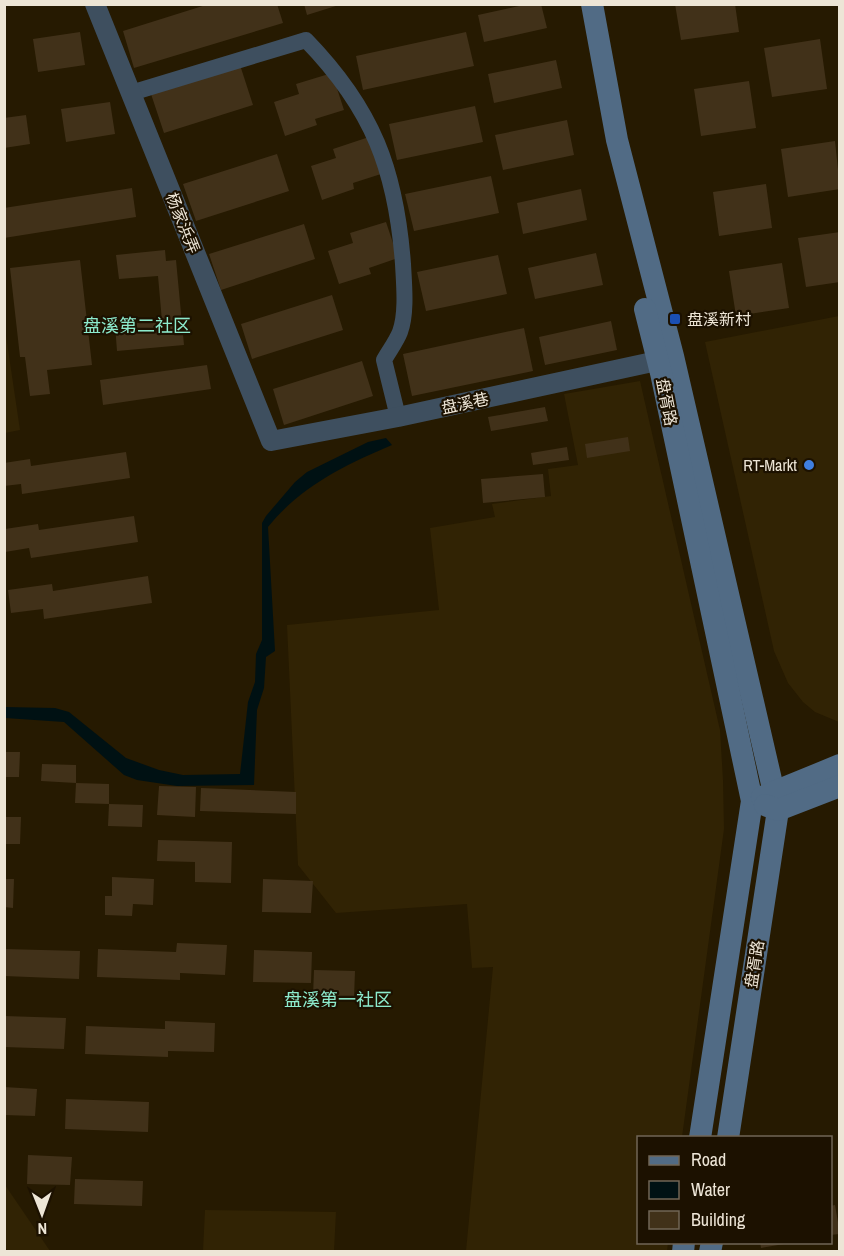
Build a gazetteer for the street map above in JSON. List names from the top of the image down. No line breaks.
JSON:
{"streets":{"main road":["盘胥路"],"street":["杨家浜弄","盘溪巷"]},"crossings":[["杨家浜弄","盘溪巷"],["盘胥路","盘溪巷"]],"districts":["盘溪第二社区","盘溪第一社区"],"places":{"transit":["盘溪新村"],"other":["RT-Markt"]},"legend":["Road","Water","Building"],"north":"bottom"}
